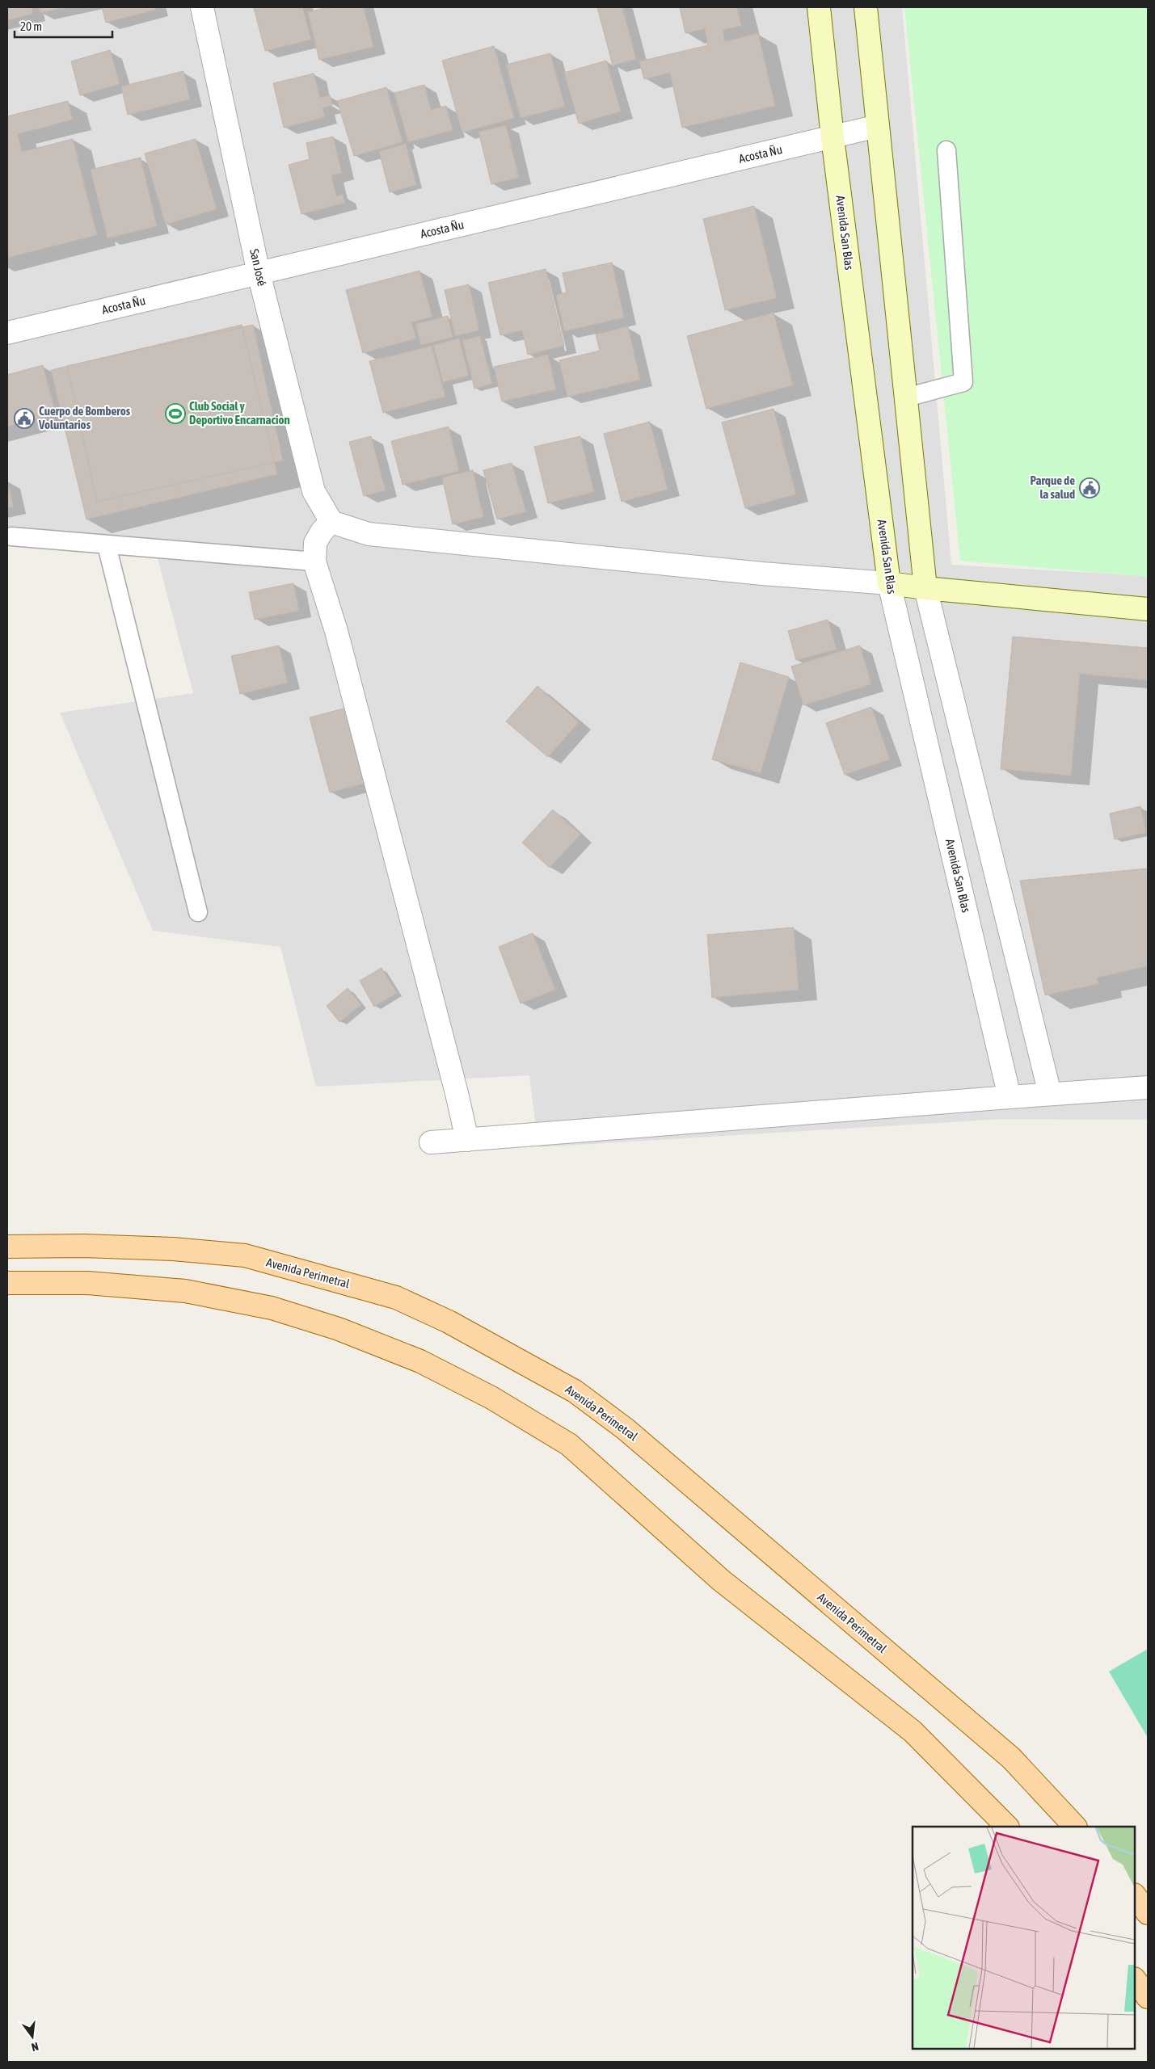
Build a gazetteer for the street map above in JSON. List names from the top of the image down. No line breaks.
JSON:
{"streets":{"main road":["Avenida Perimetral"],"street":["Acosta Ñu","Avenida San Blas","San José"]},"crossings":[["Acosta Ñu","Avenida San Blas"],["Acosta Ñu","San José"]],"places":{"sports":["Club Social y Deportivo Encarnacion"],"public building":["Cuerpo de Bomberos Voluntarios","Parque de la salud"]},"scale_bar":"20 m","north":"bottom"}
